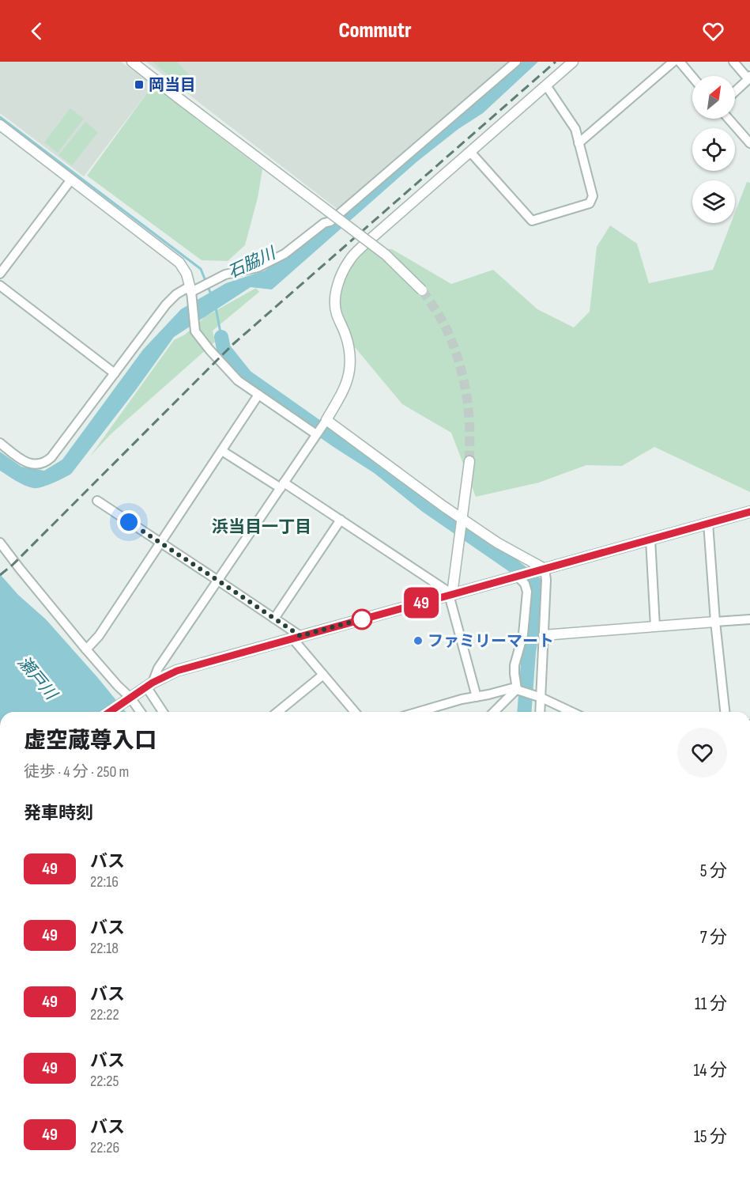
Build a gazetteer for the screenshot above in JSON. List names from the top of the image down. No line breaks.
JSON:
{"districts":["浜当目一丁目"],"water":["石脇川","瀬戸川"],"places":{"transit":["岡当目"],"other":["ファミリーマート"]},"lines":["bus line 49"],"north":"top right","page":{"header":"Commutr","on_map":"49","heading":[["虚空蔵尊入口","徒歩 · 4 分 · 250 m"],"発車時刻"],"list":[{"mark":"49","name":"バス","note":"22:16","value":"5 分"},{"mark":"49","name":"バス","note":"22:18","value":"7 分"},{"mark":"49","name":"バス","note":"22:22","value":"11 分"},{"mark":"49","name":"バス","note":"22:25","value":"14 分"},{"mark":"49","name":"バス","note":"22:26","value":"15 分"}]}}
